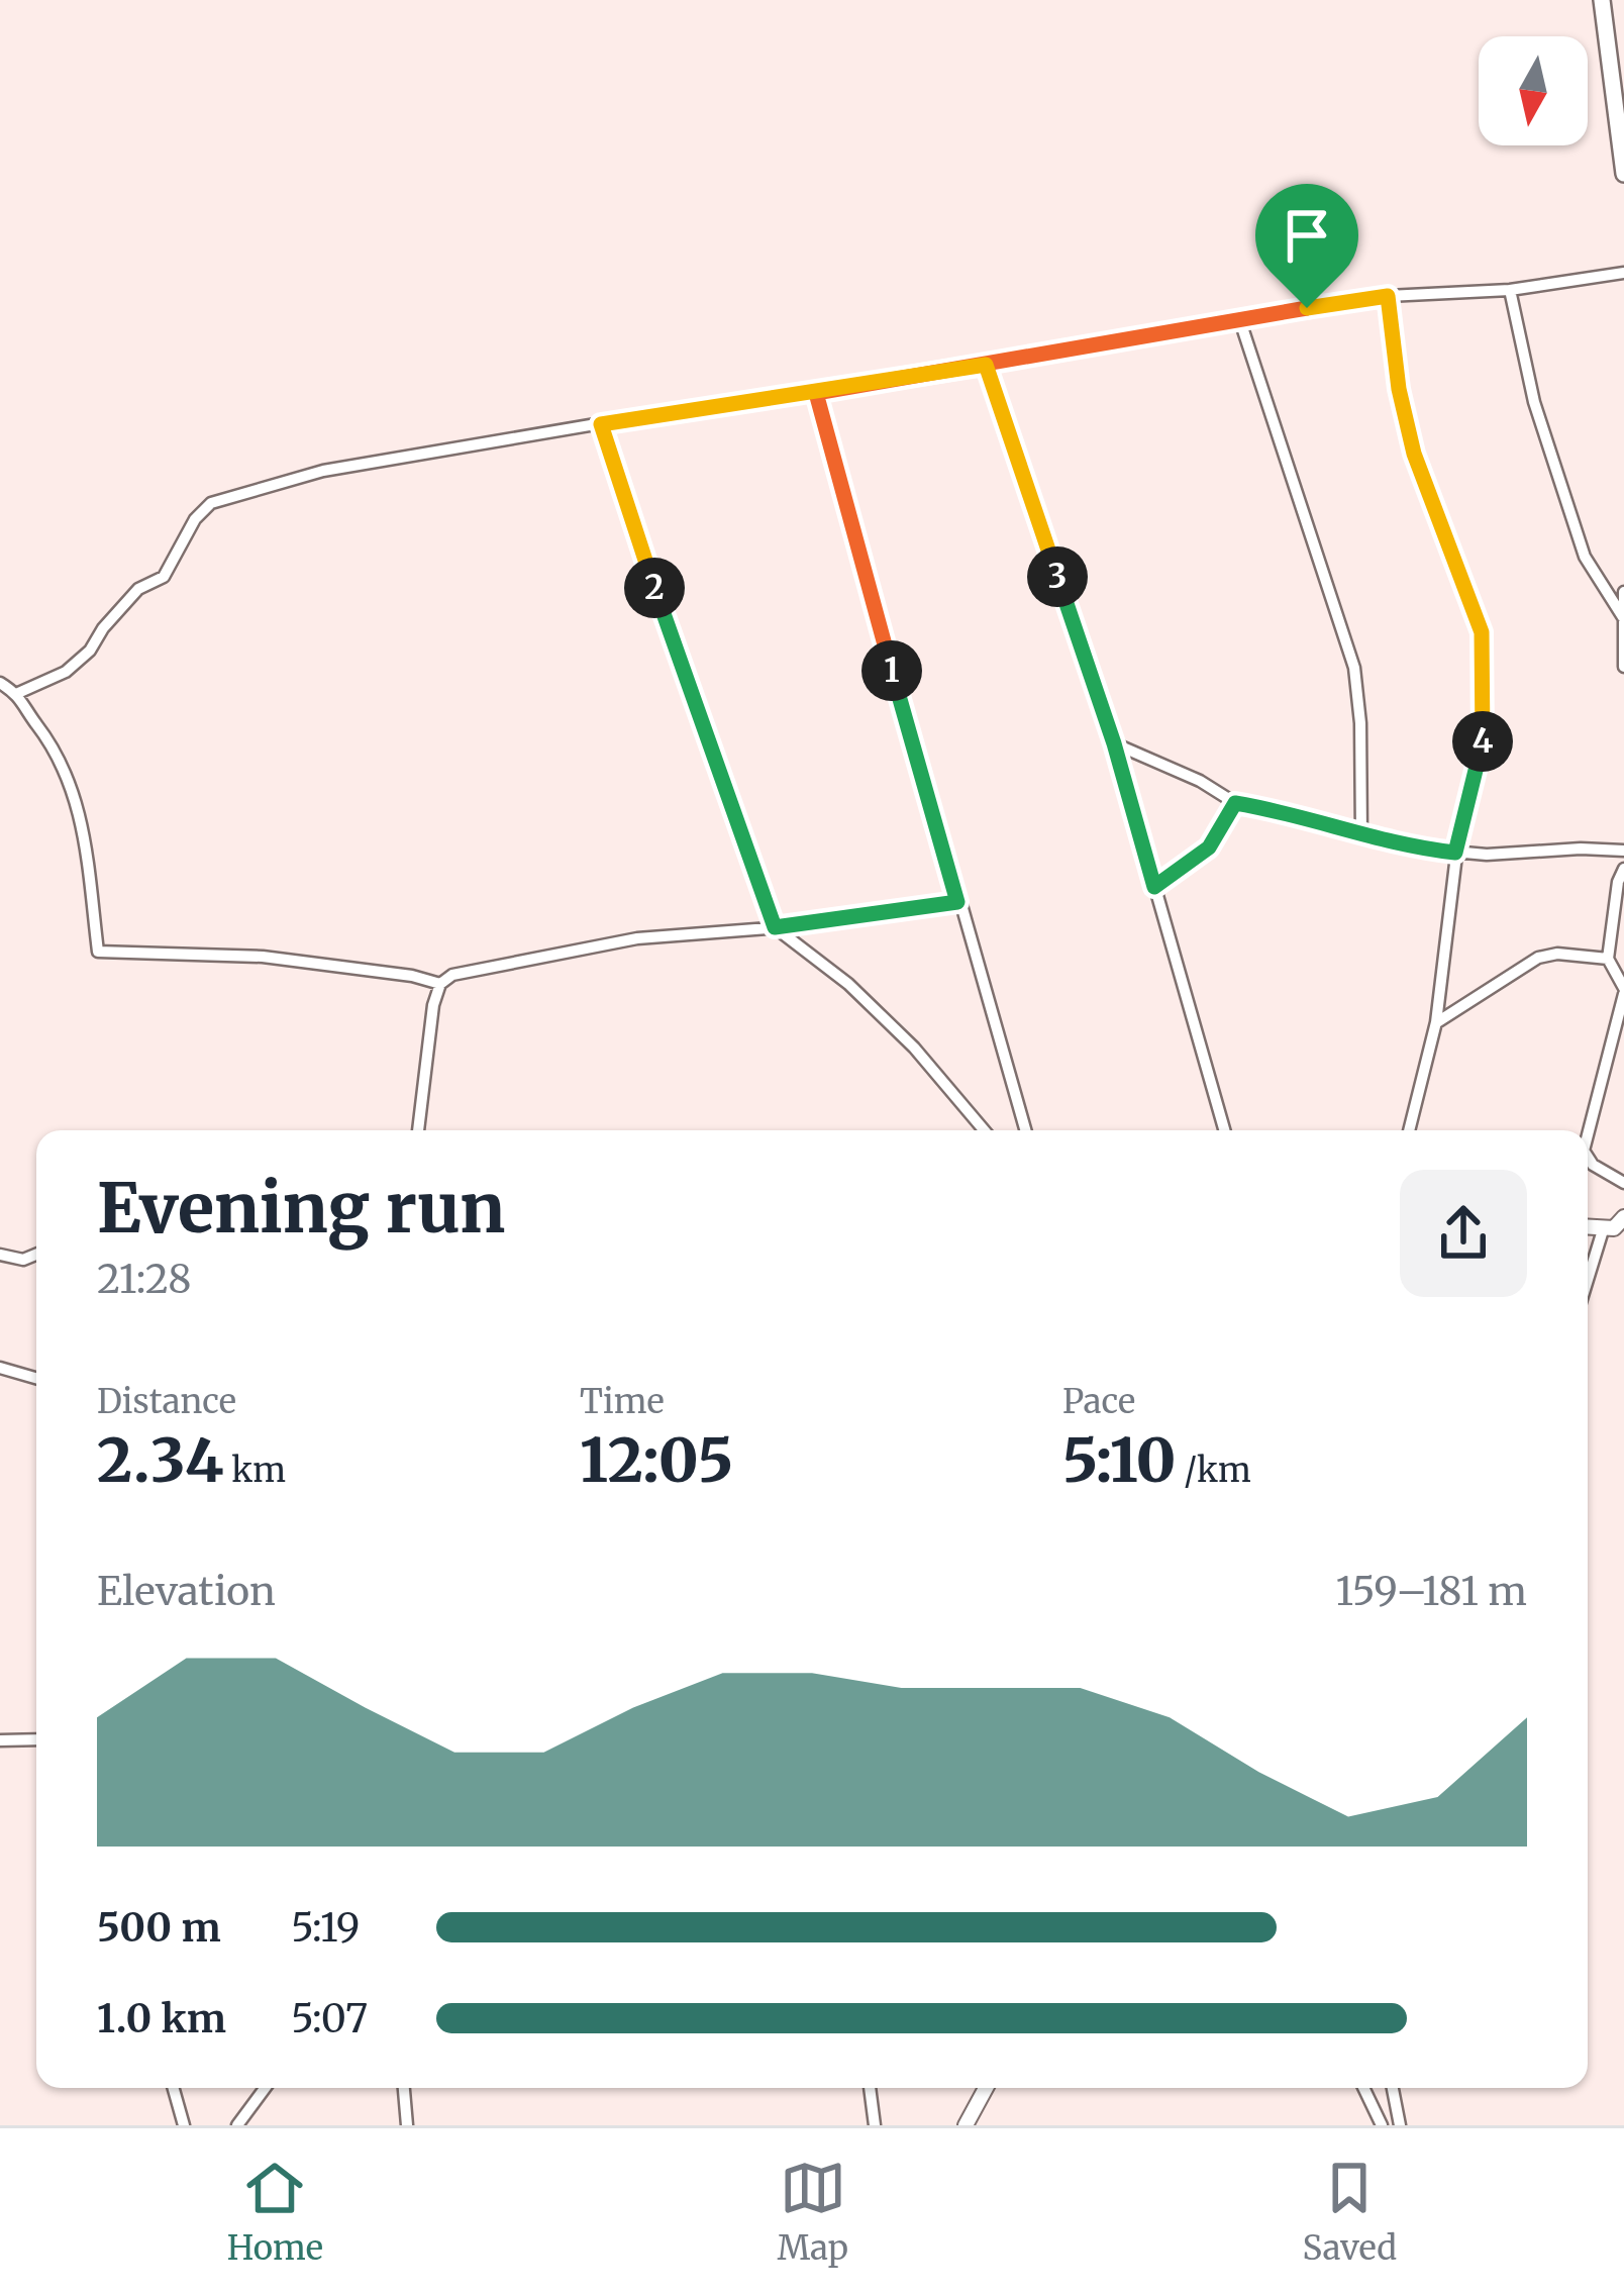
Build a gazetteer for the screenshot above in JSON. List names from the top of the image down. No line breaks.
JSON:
{"north":"bottom","page":{"pins":["3","2","1","4"],"heading":["Evening run","21:28"],"stats":[["Distance","2.34 km"],["Time","12:05"],["Pace","5:10 /km"]],"chart":["Elevation","159–181 m"],"list":[{"name":"500 m","note":"5:19"},{"name":"1.0 km","note":"5:07"}],"tabs":["Home","Map","Saved"]}}
